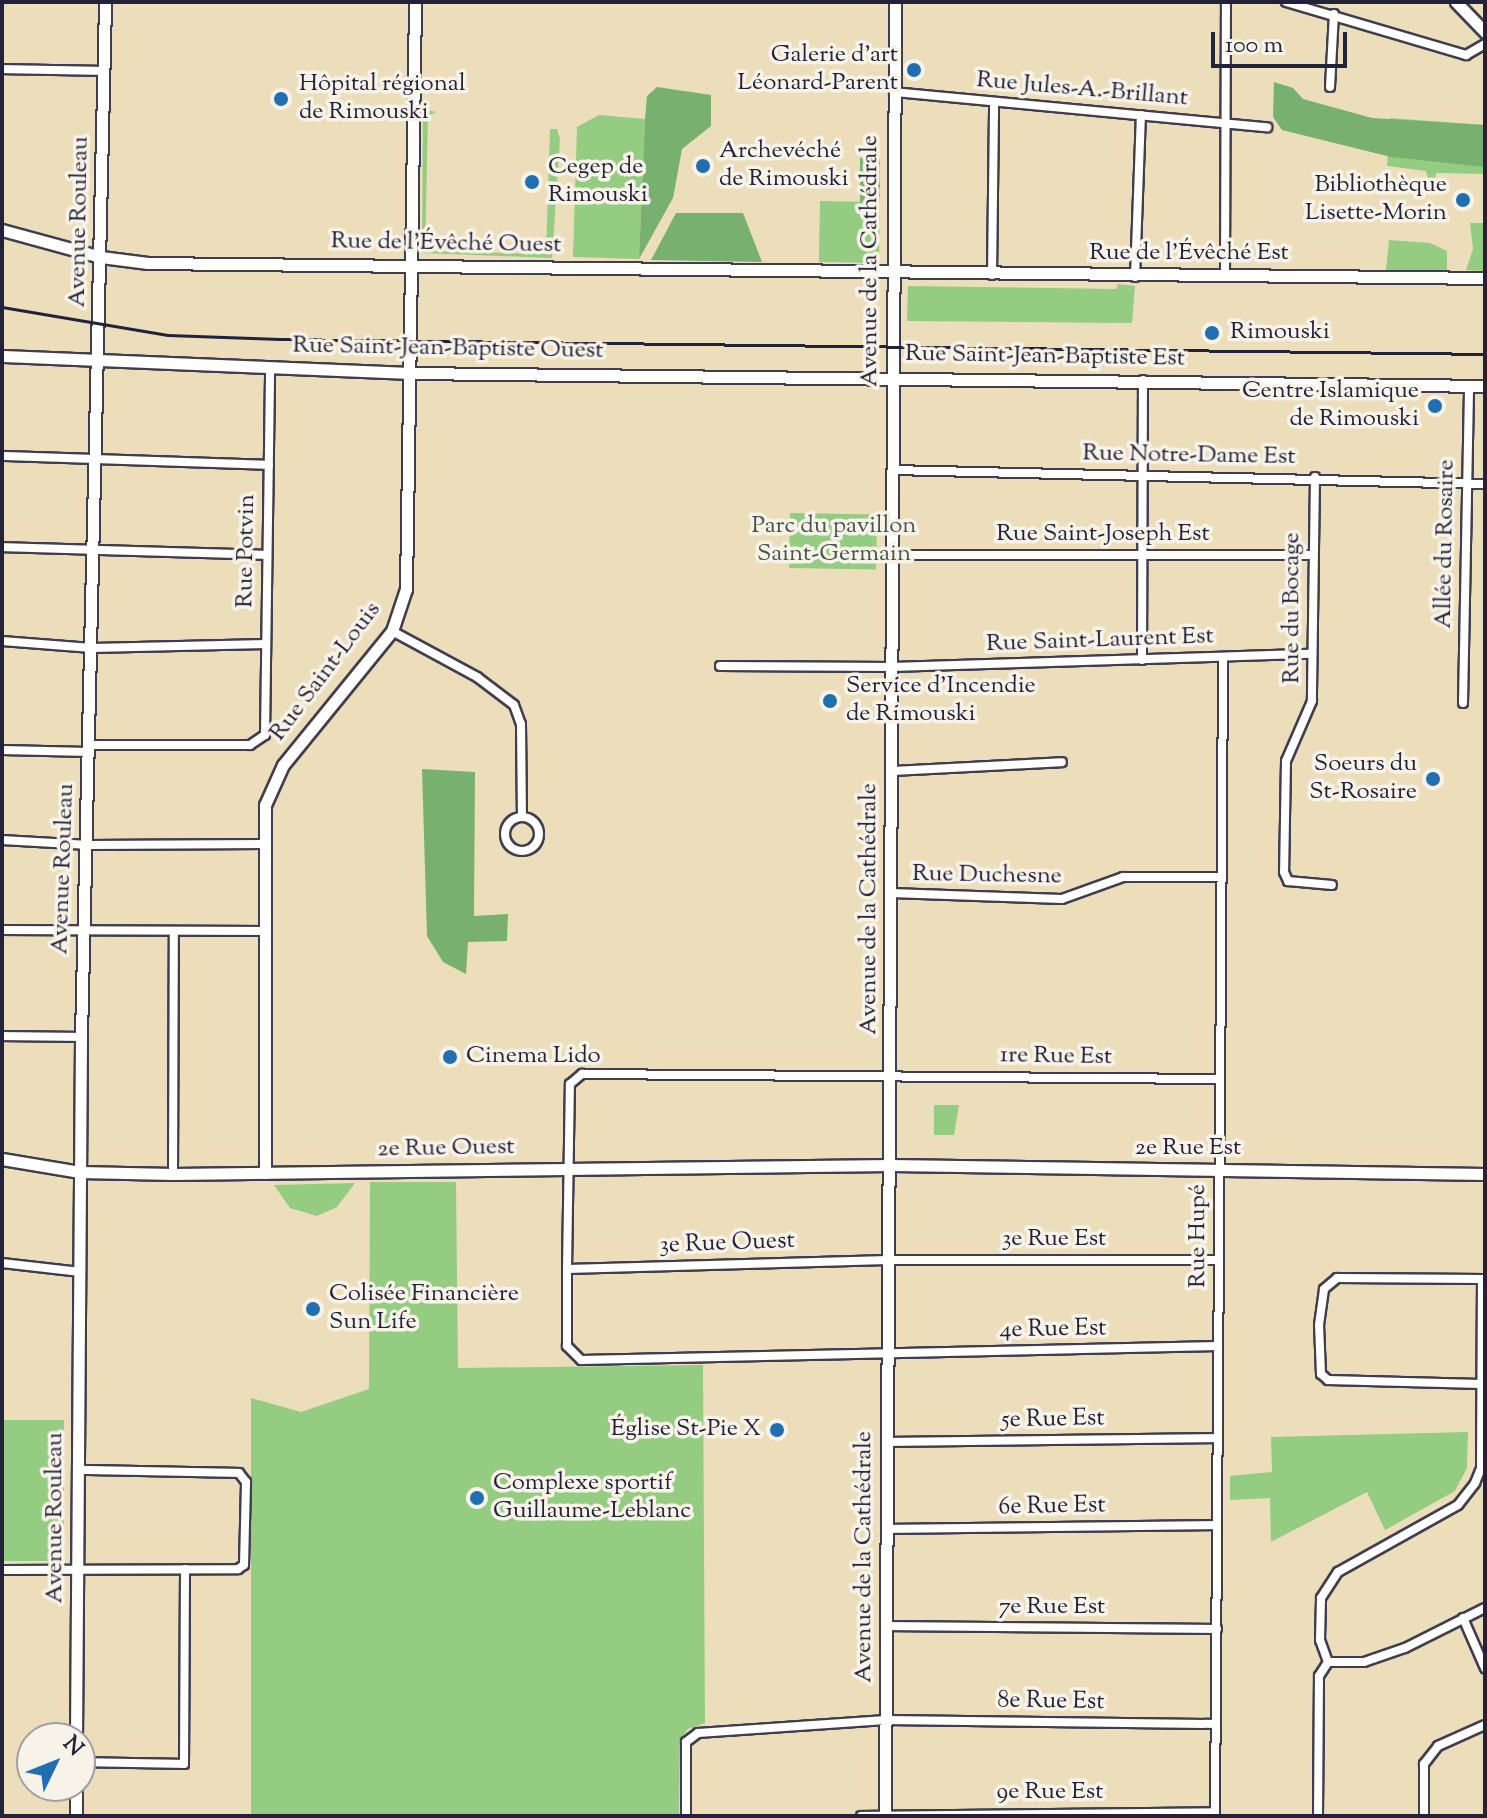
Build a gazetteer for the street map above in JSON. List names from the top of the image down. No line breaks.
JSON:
{"streets":{"street":["Rue Jules-A.-Brillant","Avenue Rouleau","Rue de l'Évêché Ouest","Rue de l'Évêché Est","Avenue de la Cathédrale","Rue Saint-Jean-Baptiste Ouest","Rue Saint-Jean-Baptiste Est","Rue Notre-Dame Est","Rue Saint-Joseph Est","Allée du Rosaire","Rue Potvin","Rue du Bocage","Rue Saint-Laurent Est","Rue Saint-Louis","Rue Duchesne","1re Rue Est","2e Rue Ouest","2e Rue Est","Rue Hupé","3e Rue Est","3e Rue Ouest","4e Rue Est","5e Rue Est","6e Rue Est","7e Rue Est","8e Rue Est","9e Rue Est"]},"crossings":[["Rue Jules-A.-Brillant","Avenue de la Cathédrale"],["Avenue Rouleau","Rue de l'Évêché Ouest"],["Avenue Rouleau","Rue Saint-Jean-Baptiste Ouest"],["Avenue Rouleau","Rue Potvin"],["Avenue Rouleau","2e Rue Ouest"],["Rue de l'Évêché Ouest","Rue de l'Évêché Est"],["Rue de l'Évêché Ouest","Avenue de la Cathédrale"],["Rue de l'Évêché Ouest","Rue Saint-Louis"],["Rue de l'Évêché Est","Avenue de la Cathédrale"],["Avenue de la Cathédrale","Rue Saint-Jean-Baptiste Ouest"],["Avenue de la Cathédrale","Rue Saint-Jean-Baptiste Est"],["Avenue de la Cathédrale","Rue Notre-Dame Est"],["Avenue de la Cathédrale","Rue Saint-Joseph Est"],["Avenue de la Cathédrale","Rue Saint-Laurent Est"],["Avenue de la Cathédrale","Rue Duchesne"],["Avenue de la Cathédrale","1re Rue Est"],["Avenue de la Cathédrale","2e Rue Ouest"],["Avenue de la Cathédrale","2e Rue Est"],["Avenue de la Cathédrale","3e Rue Est"],["Avenue de la Cathédrale","3e Rue Ouest"],["Avenue de la Cathédrale","4e Rue Est"],["Avenue de la Cathédrale","5e Rue Est"],["Avenue de la Cathédrale","6e Rue Est"],["Avenue de la Cathédrale","7e Rue Est"],["Avenue de la Cathédrale","8e Rue Est"],["Avenue de la Cathédrale","9e Rue Est"],["Rue Saint-Jean-Baptiste Ouest","Rue Saint-Jean-Baptiste Est"],["Rue Saint-Jean-Baptiste Ouest","Rue Potvin"],["Rue Saint-Jean-Baptiste Ouest","Rue Saint-Louis"],["Rue Saint-Jean-Baptiste Est","Allée du Rosaire"],["Rue Notre-Dame Est","Allée du Rosaire"],["Rue Notre-Dame Est","Rue du Bocage"],["Rue Saint-Joseph Est","Rue du Bocage"],["Rue du Bocage","Rue Saint-Laurent Est"],["Rue Saint-Laurent Est","Rue Hupé"],["Rue Saint-Louis","2e Rue Ouest"],["Rue Duchesne","Rue Hupé"],["1re Rue Est","2e Rue Ouest"],["1re Rue Est","Rue Hupé"],["2e Rue Ouest","2e Rue Est"],["2e Rue Est","Rue Hupé"],["Rue Hupé","3e Rue Est"],["Rue Hupé","4e Rue Est"],["Rue Hupé","5e Rue Est"],["Rue Hupé","6e Rue Est"],["Rue Hupé","7e Rue Est"],["Rue Hupé","8e Rue Est"],["Rue Hupé","9e Rue Est"],["3e Rue Est","3e Rue Ouest"],["3e Rue Ouest","4e Rue Est"]],"parks":["Parc du pavillon Saint-Germain"],"places":["Galerie d'art Léonard-Parent","Hôpital régional de Rimouski","Archevéché de Rimouski","Cegep de Rimouski","Bibliothèque Lisette-Morin","Rimouski","Centre Islamique de Rimouski","Service d'Incendie de Rimouski","Soeurs du St-Rosaire","Cinema Lido","Colisée Financière Sun Life","Église St-Pie X","Complexe sportif Guillaume-Leblanc"],"scale_bar":"100 m","north":"top right"}
